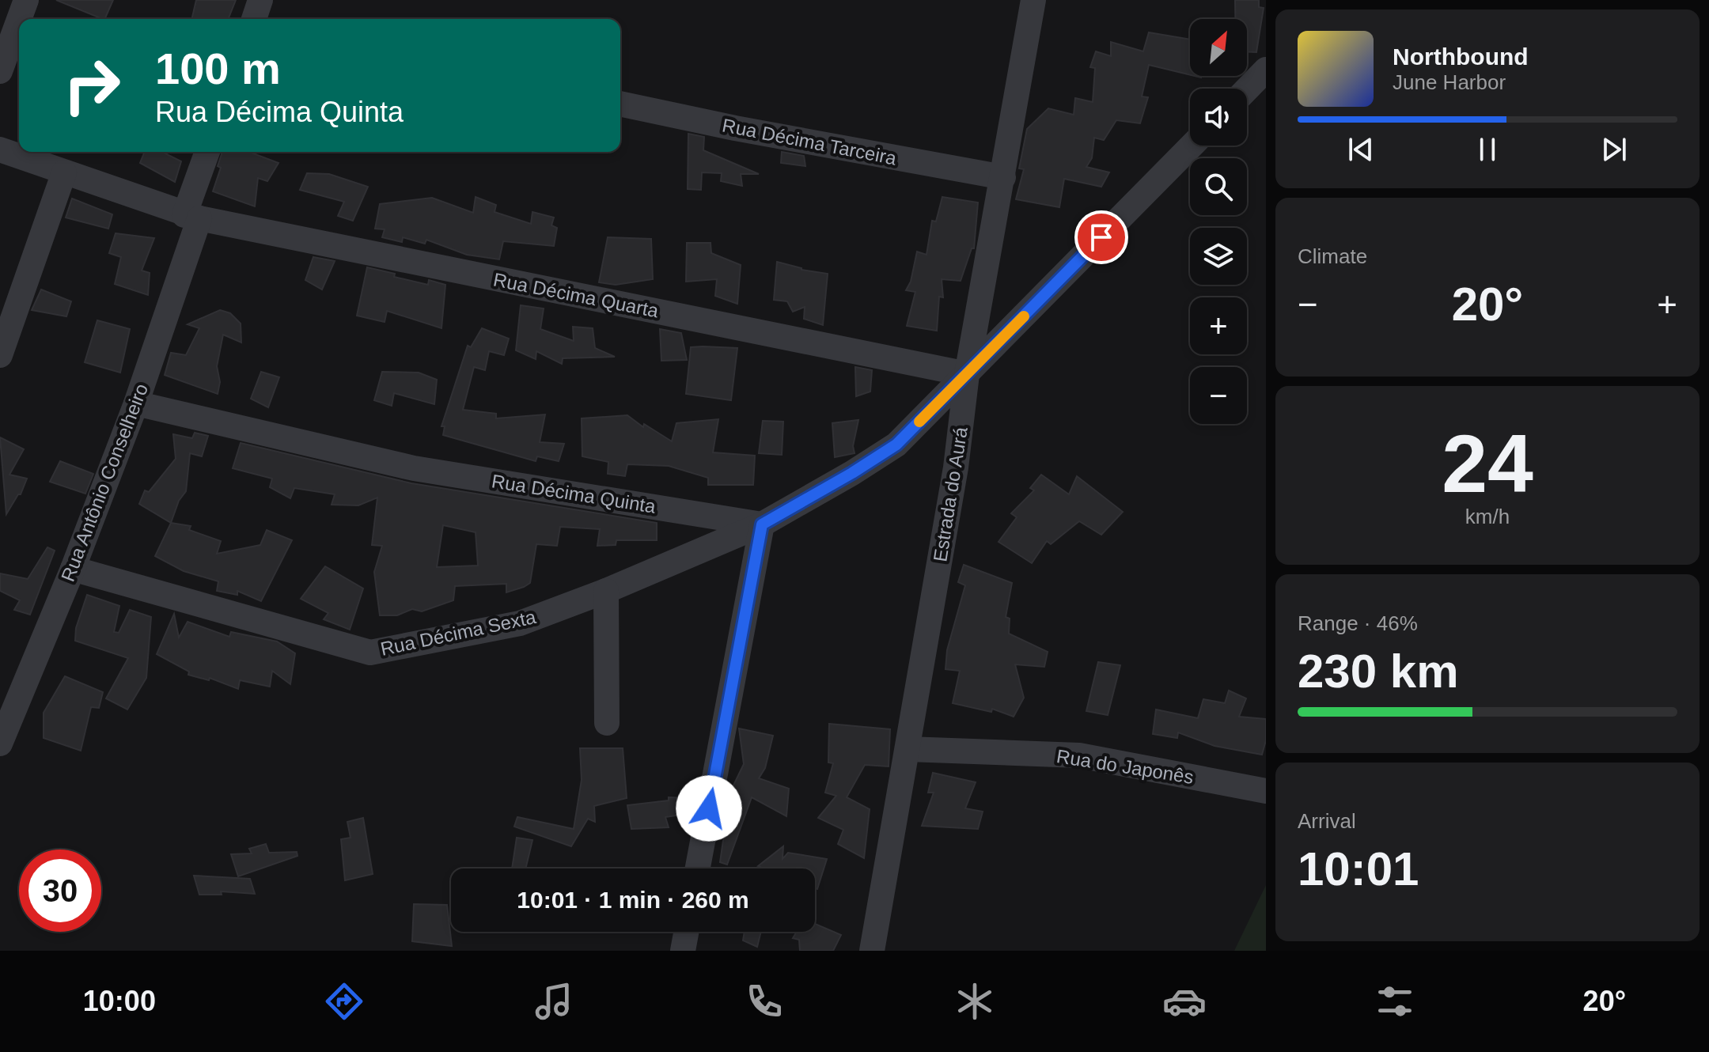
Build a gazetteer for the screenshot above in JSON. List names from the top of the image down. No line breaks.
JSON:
{"streets":{"street":["Rua Décima Tarceira","Rua Décima Quarta","Rua Antônio Conselheiro","Rua Décima Quinta","Estrada do Aurá","Rua Décima Sexta","Rua do Japonês"]},"crossings":[["Rua Décima Tarceira","Estrada do Aurá"],["Rua Décima Quarta","Rua Antônio Conselheiro"],["Rua Décima Quarta","Estrada do Aurá"],["Rua Antônio Conselheiro","Rua Décima Quinta"],["Rua Antônio Conselheiro","Rua Décima Sexta"],["Rua Décima Quinta","Rua Décima Sexta"],["Estrada do Aurá","Rua do Japonês"]],"north":"top right","page":{"map_buttons":["+","−"],"turn":["100 m","Rua Décima Quinta"],"song":["Northbound","June Harbor"],"tile":["Climate",["24","km/h"],["Range · 46%","230 km"],["Arrival","10:01"]],"heat":["−","20°","+"],"limit":"30","trip":"10:01 · 1 min · 260 m","tabs":["10:00","20°"]}}
